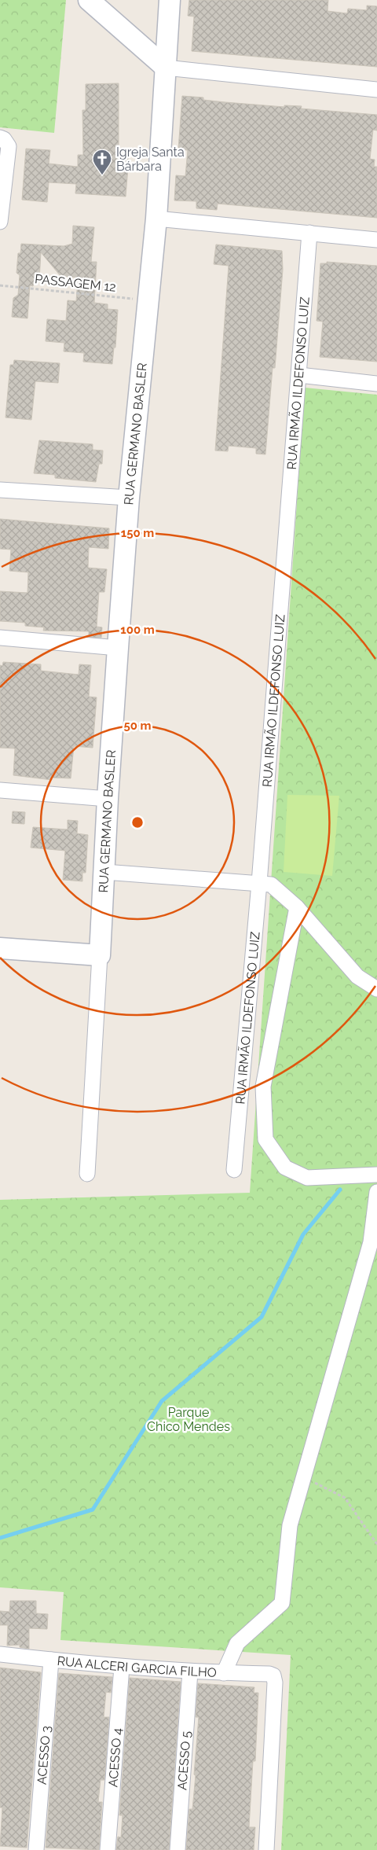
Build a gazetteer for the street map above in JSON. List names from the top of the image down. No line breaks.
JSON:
{"streets":{"street":["RUA IRMÃO ILDEFONSO LUIZ","RUA GERMANO BASLER","RUA ALCERI GARCIA FILHO","ACESSO 3","ACESSO 4","ACESSO 5"],"path":["PASSAGEM 12"]},"crossings":[["PASSAGEM 12","RUA GERMANO BASLER"],["RUA ALCERI GARCIA FILHO","ACESSO 3"],["RUA ALCERI GARCIA FILHO","ACESSO 4"],["RUA ALCERI GARCIA FILHO","ACESSO 5"]],"parks":["Parque Chico Mendes"],"places":{"church":["Igreja Santa Bárbara"]},"rings":["150 m","100 m","50 m"]}
